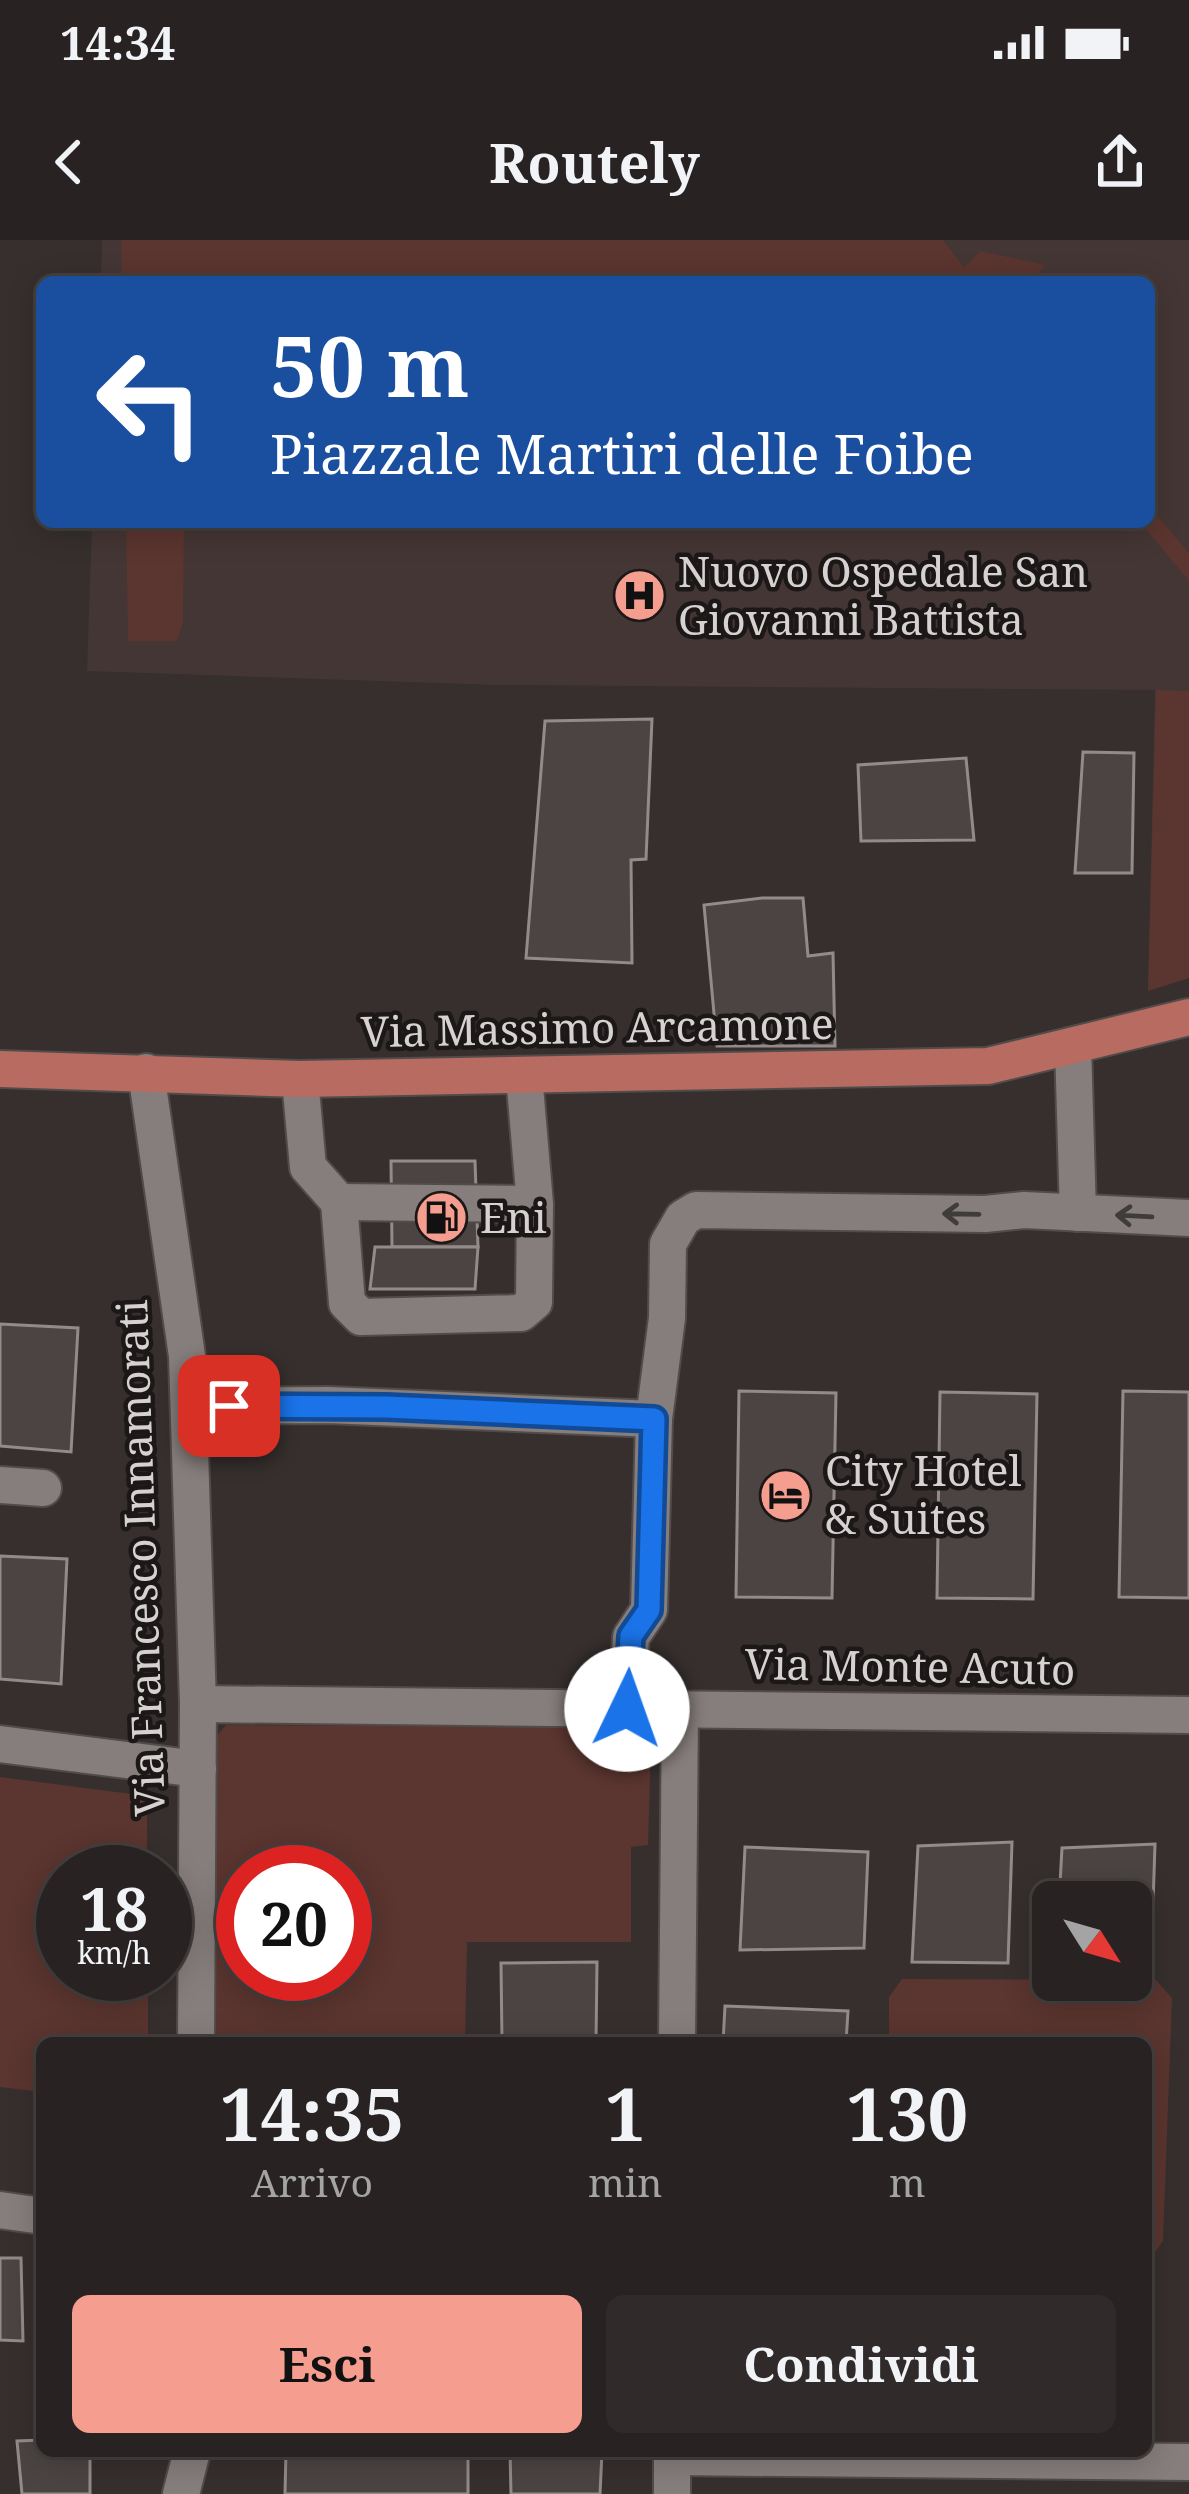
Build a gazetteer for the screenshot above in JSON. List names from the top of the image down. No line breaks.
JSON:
{"streets":{"main road":["Via Massimo Arcamone"],"street":["Via Francesco Innamorati","Via Monte Acuto"]},"crossings":[["Via Massimo Arcamone","Via Francesco Innamorati"],["Via Francesco Innamorati","Via Monte Acuto"]],"places":{"hospital":["Nuovo Ospedale San Giovanni Battista"],"fuel station":["Eni"],"hotel":["City Hotel & Suites"]},"north":"bottom right","page":{"status":"14:34","header":"Routely","turn":["50 m","Piazzale Martiri delle Foibe"],"speed":"18 km/h","limit":"20","eta":["14:35","Arrivo","1","min","130","m"],"buttons":["Esci","Condividi"]}}
